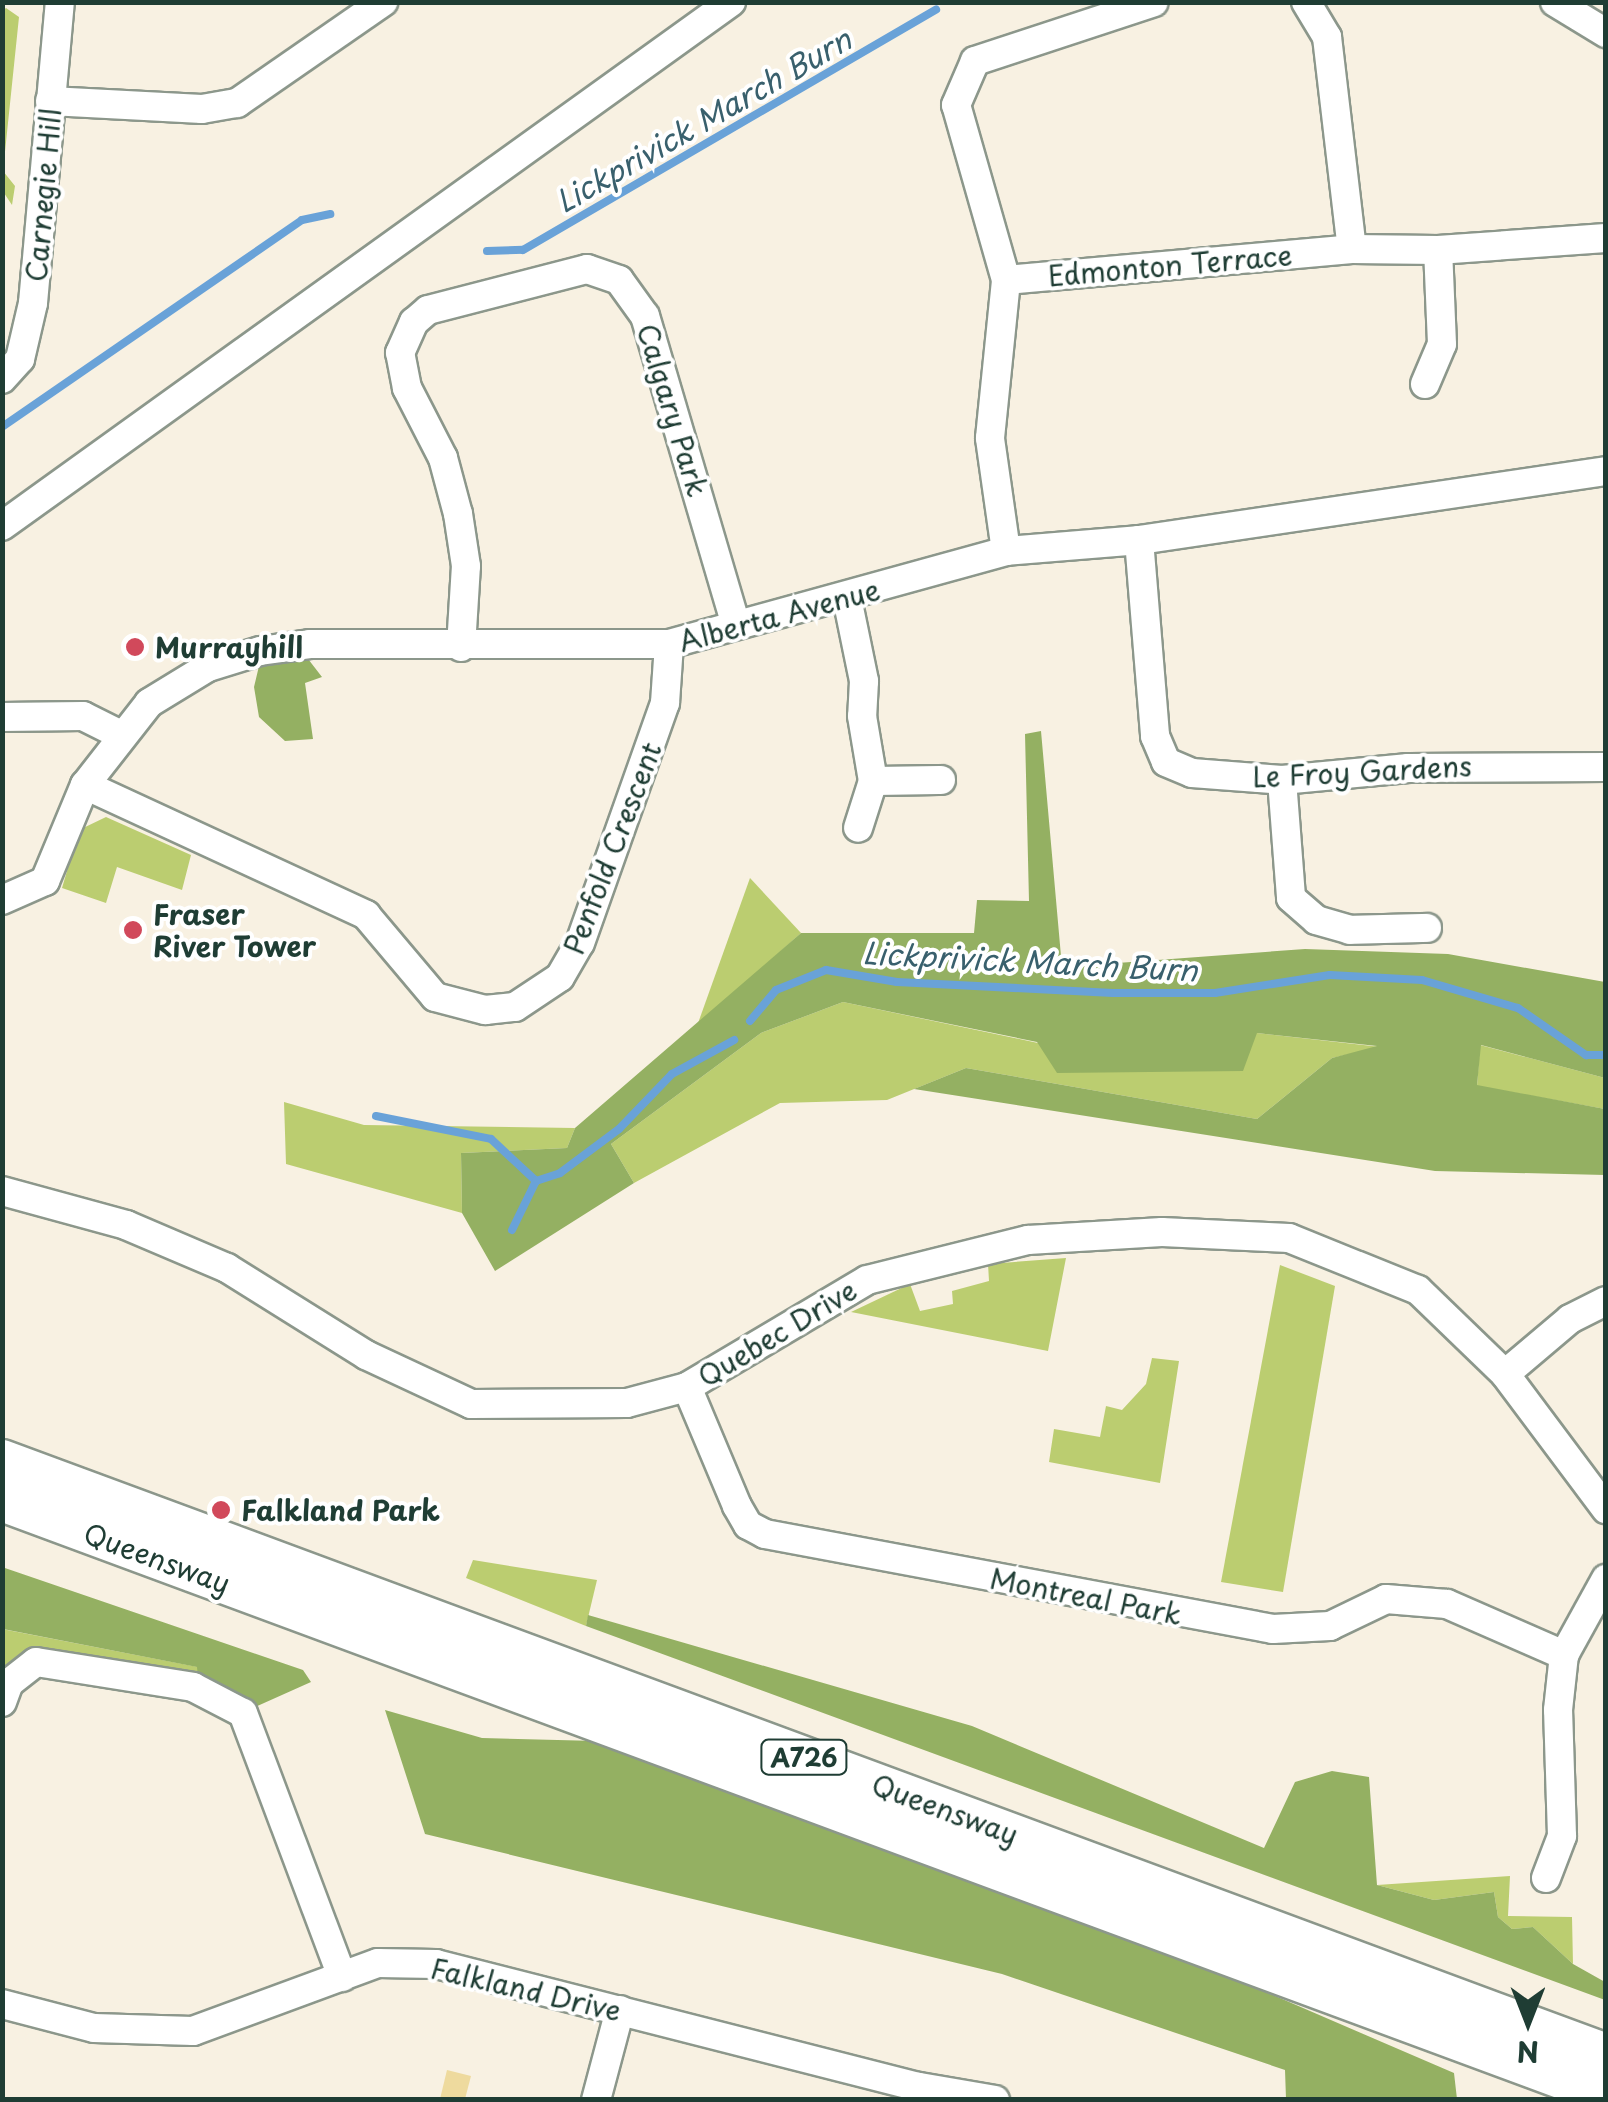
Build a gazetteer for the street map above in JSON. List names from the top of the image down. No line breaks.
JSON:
{"streets":{"highway":["Queensway","A726"],"street":["Carnegie Hill","Edmonton Terrace","Calgary Park","Alberta Avenue","Le Froy Gardens","Penfold Crescent","Quebec Drive","Montreal Park","Falkland Drive"]},"crossings":[["Calgary Park","Alberta Avenue"],["Alberta Avenue","Le Froy Gardens"],["Alberta Avenue","Penfold Crescent"],["Quebec Drive","Montreal Park"]],"water":["Lickprivick March Burn"],"places":["Murrayhill","Fraser River Tower","Falkland Park"],"north":"bottom"}
